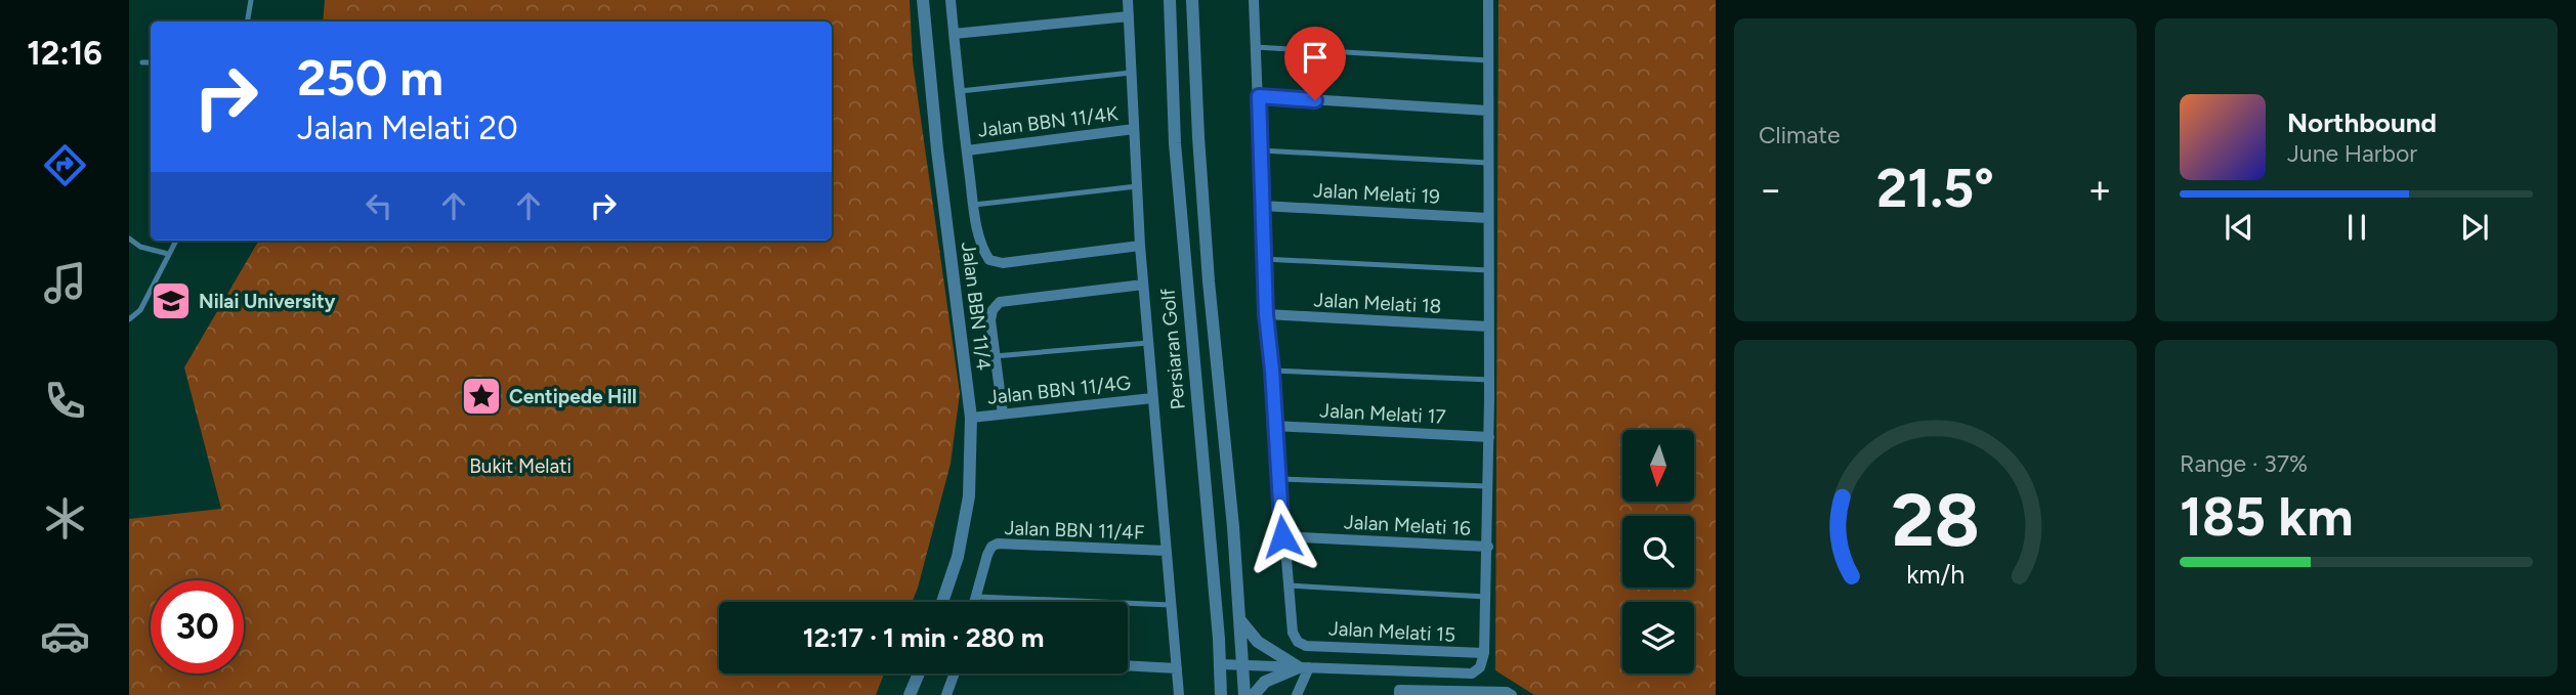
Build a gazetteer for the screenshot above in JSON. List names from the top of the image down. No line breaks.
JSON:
{"streets":{"street":["Jalan BBN 11/4K","Jalan Melati 19","Jalan Melati 18","Jalan BBN 11/4","Persiaran Golf","Jalan BBN 11/4G","Jalan Melati 17","Jalan Melati 16","Jalan BBN 11/4F","Jalan Melati 15"]},"crossings":[["Jalan BBN 11/4","Jalan BBN 11/4G"]],"parks":["Bukit Melati"],"places":{"school or university":["Nilai University"],"place":["Centipede Hill"]},"north":"bottom","page":{"tabs":"12:16","tile":["Climate",["Range · 37%","185 km"]],"turn":["250 m","Jalan Melati 20"],"song":["Northbound","June Harbor"],"heat":["−","21.5°","+"],"limit":"30","trip":"12:17 · 1 min · 280 m","gauge":["28","km/h"]}}
